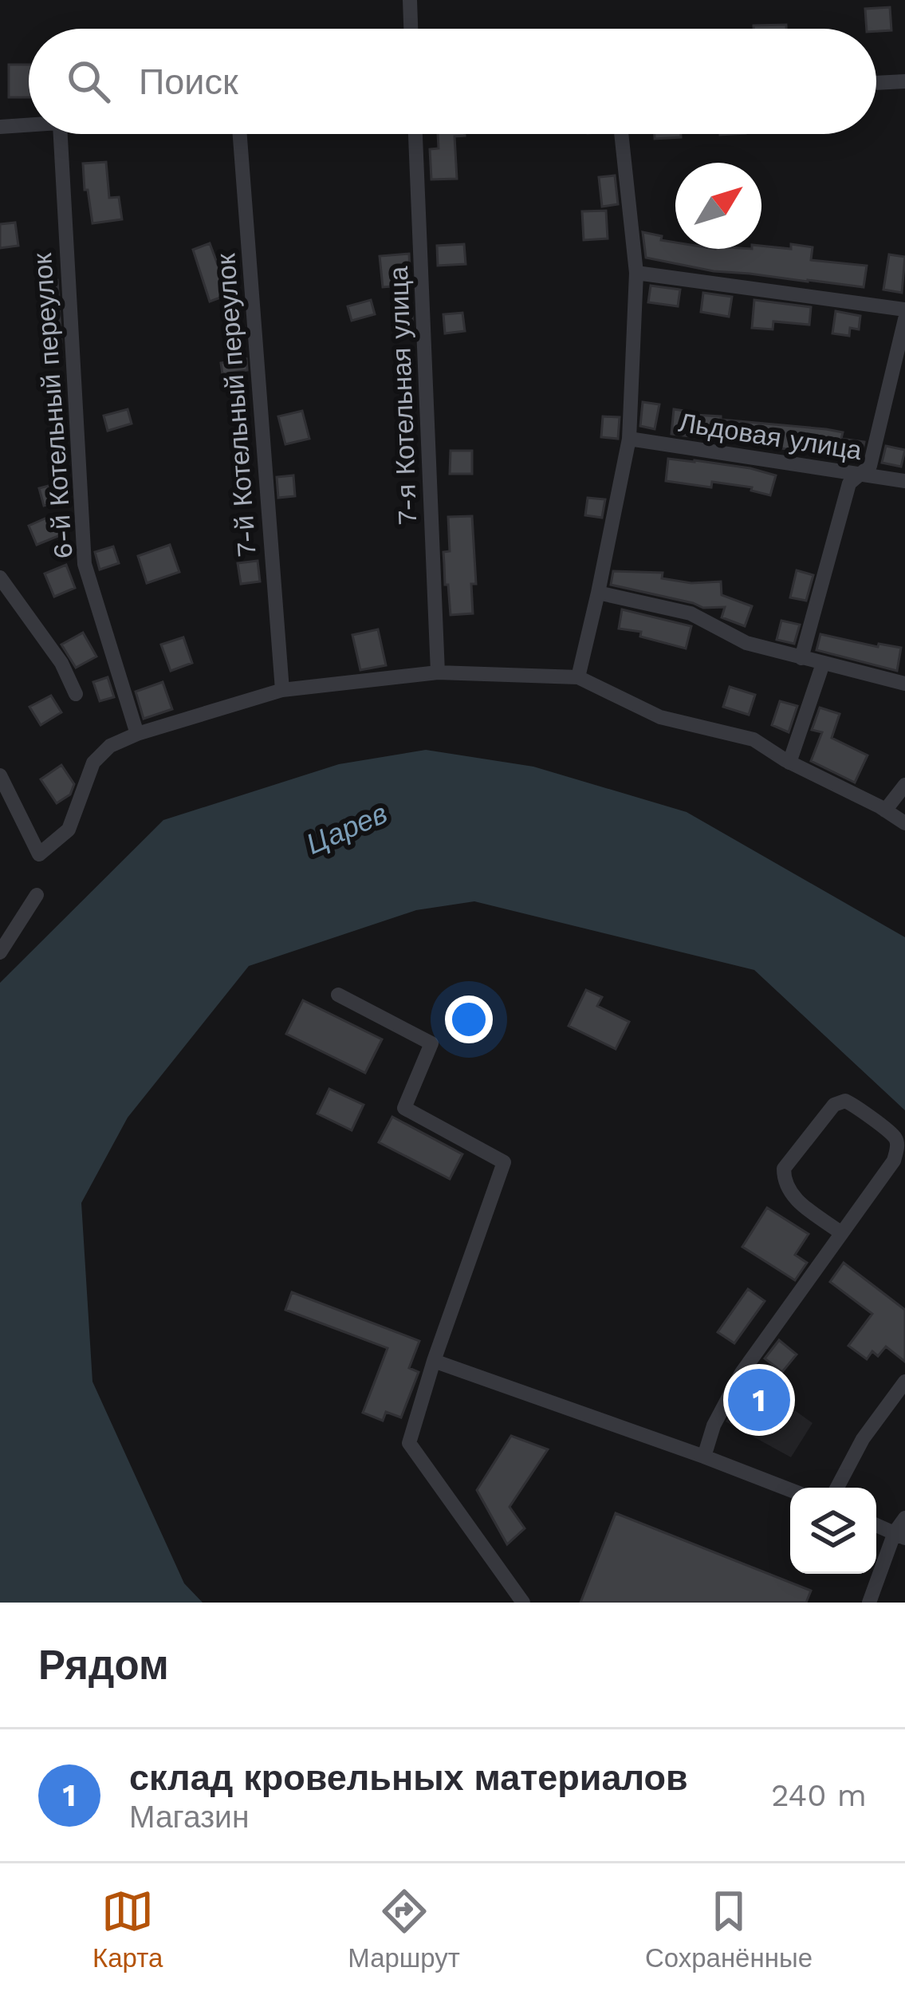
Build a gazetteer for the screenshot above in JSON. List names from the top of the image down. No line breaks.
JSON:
{"streets":{"street":["7-я Котельная улица","7-й Котельный переулок","6-й Котельный переулок","Льдовая улица"]},"water":["Царев"],"north":"top right","page":{"search":"Поиск","pins":"1","heading":"Рядом","list":[{"mark":"1","name":"склад кровельных материалов","note":"Магазин","value":"240 m"}],"nav":["Карта","Маршрут","Сохранённые"]}}
